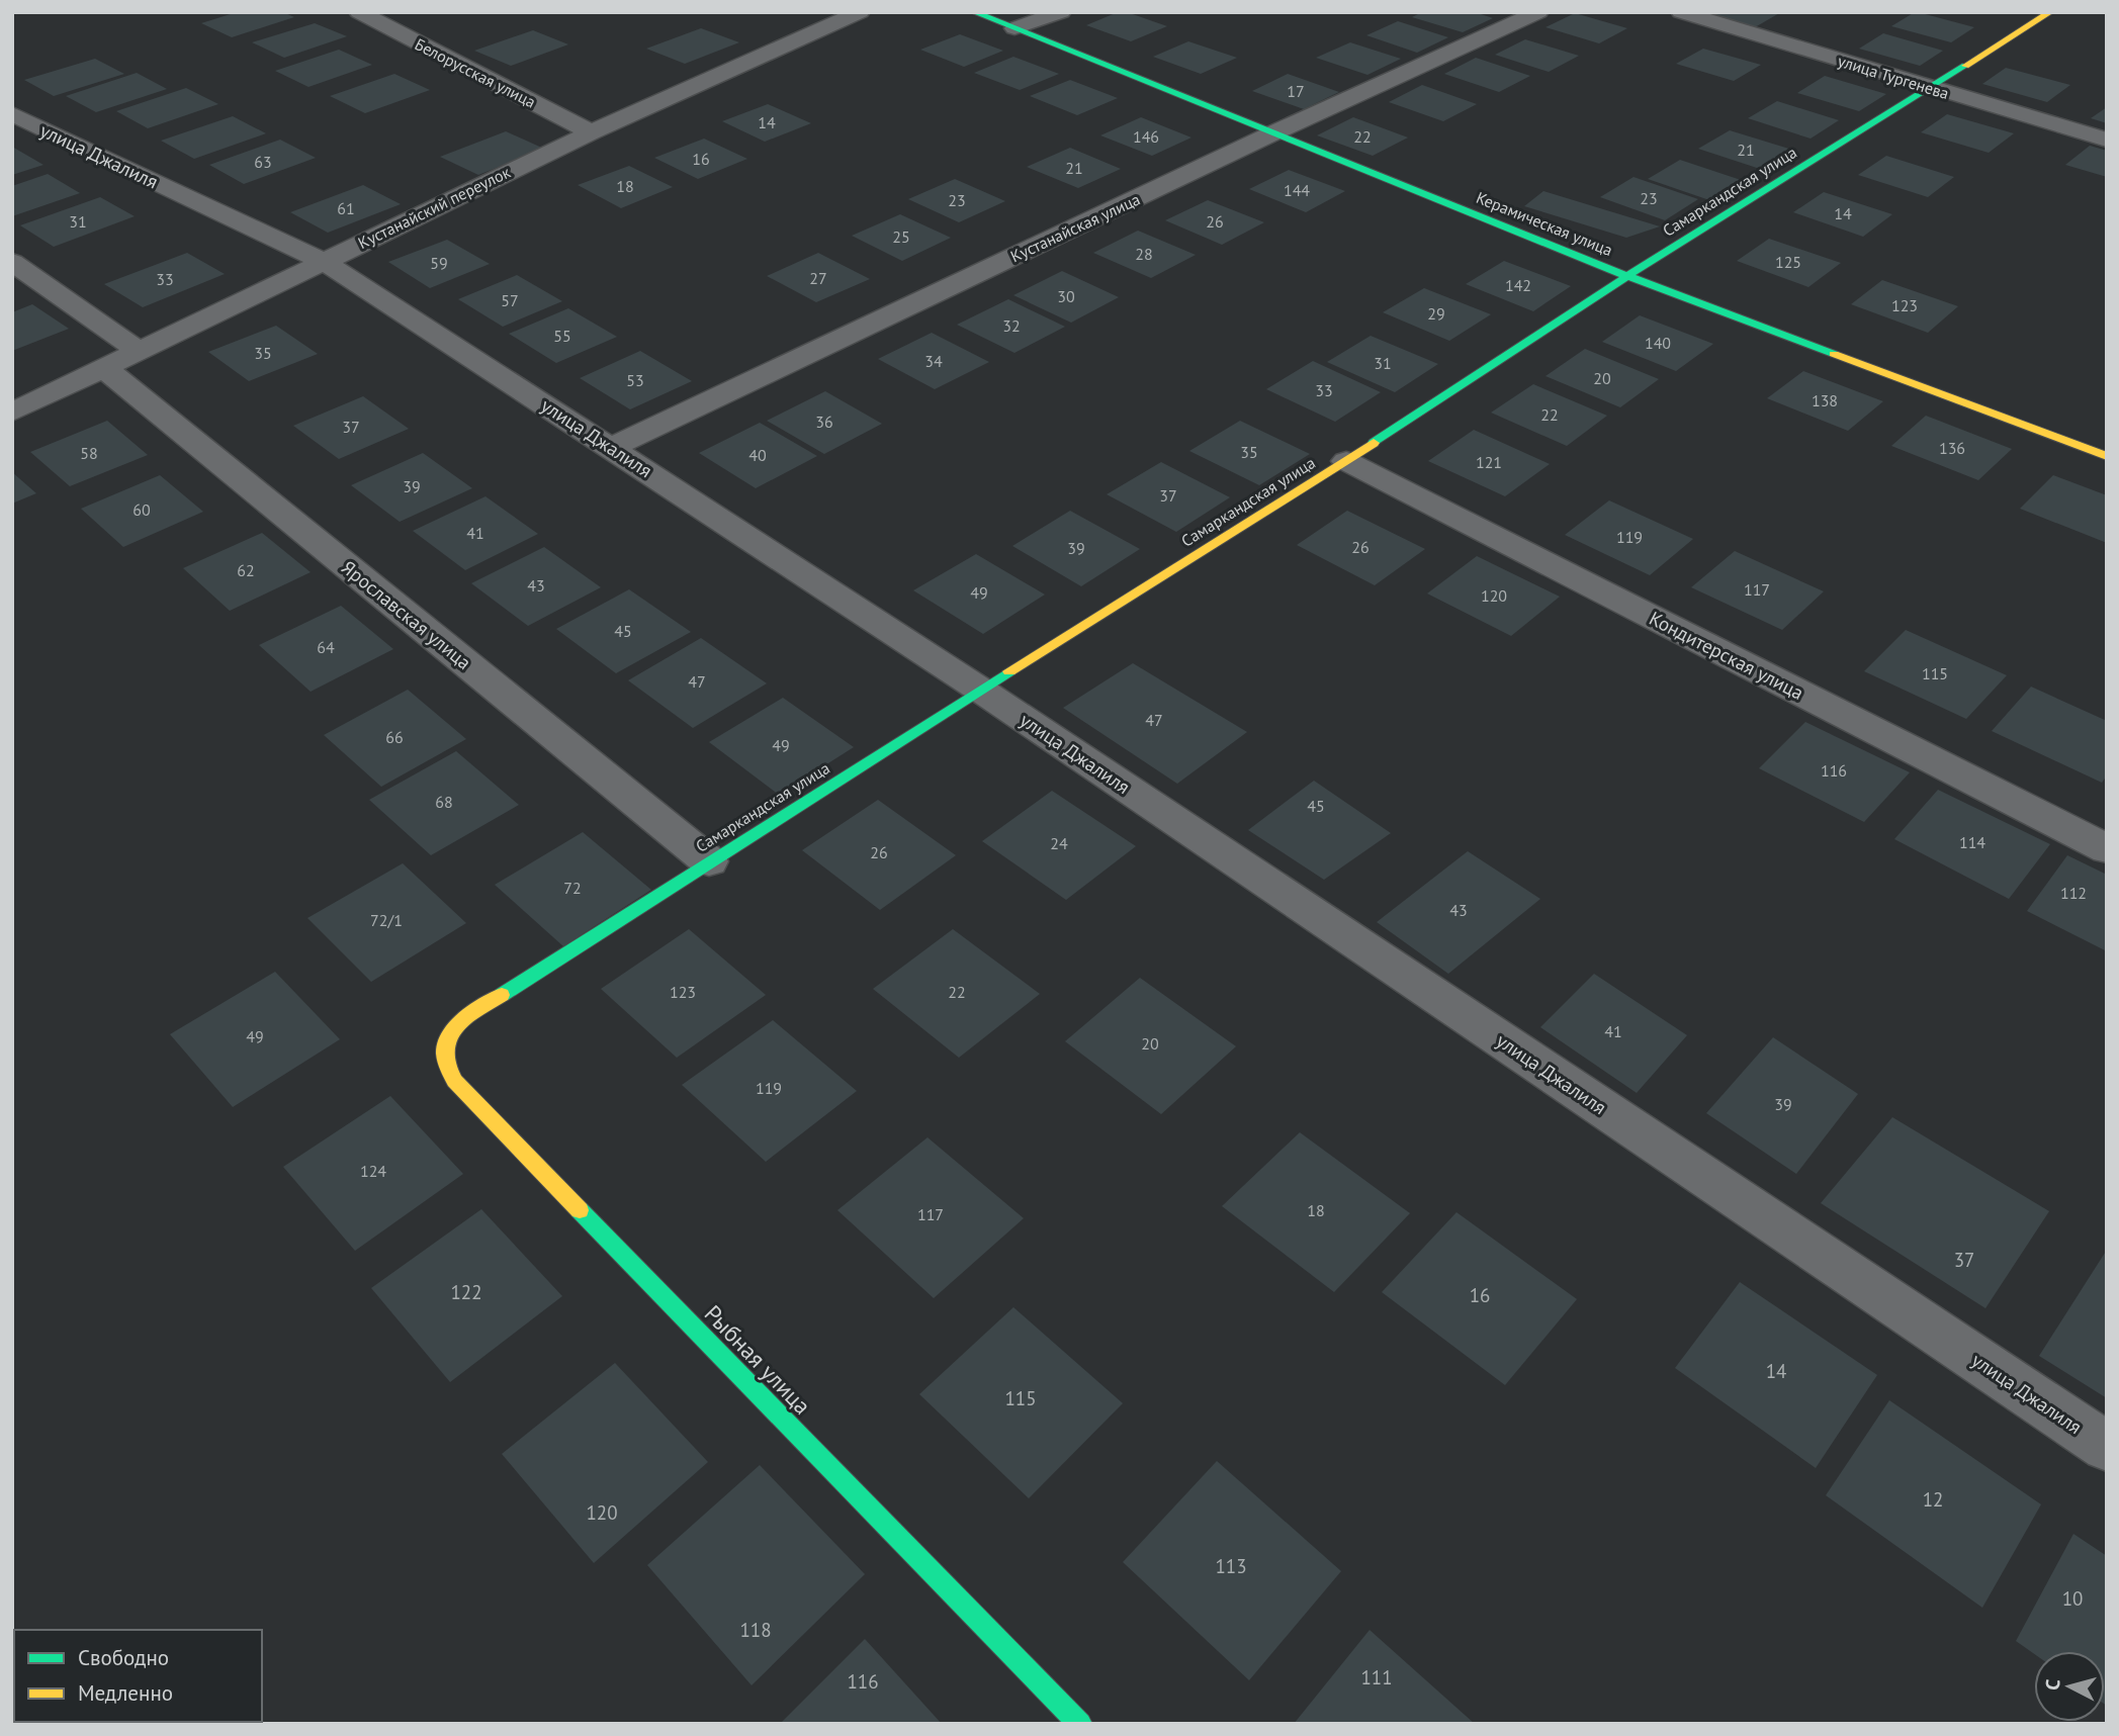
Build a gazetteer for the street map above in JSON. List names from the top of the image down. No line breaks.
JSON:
{"streets":{"street":["Белорусская улица","улица Тургенева","улица Джалиля","Самаркандская улица","Кустанайский переулок","Керамическая улица","Кустанайская улица","Ярославская улица","Кондитерская улица","Рыбная улица"]},"crossings":[["Белорусская улица","Кустанайский переулок"],["улица Тургенева","Самаркандская улица"],["улица Джалиля","Самаркандская улица"],["улица Джалиля","Кустанайский переулок"],["улица Джалиля","Кустанайская улица"],["Самаркандская улица","Керамическая улица"],["Самаркандская улица","Ярославская улица"],["Самаркандская улица","Кондитерская улица"],["Самаркандская улица","Рыбная улица"],["Кустанайский переулок","Ярославская улица"],["Керамическая улица","Кустанайская улица"]],"house_numbers":["17","14","146","22","21","16","63","21","18","144","23","23","61","14","31","26","25","28","125","59","27","33","142","30","57","123","29","32","55","140","35","34","31","20","53","33","138","22","36","37","136","35","58","40","121","39","37","60","41","119","26","39","62","43","117","49","120","45","64","115","47","47","66","49","116","68","45","114","24","26","72","112","43","72/1","123","22","41","49","20","119","39","124","18","117","37","122","16","14","115","12","120","113","10","118","111","116"],"legend":["Свободно","Медленно"],"north":"left"}
